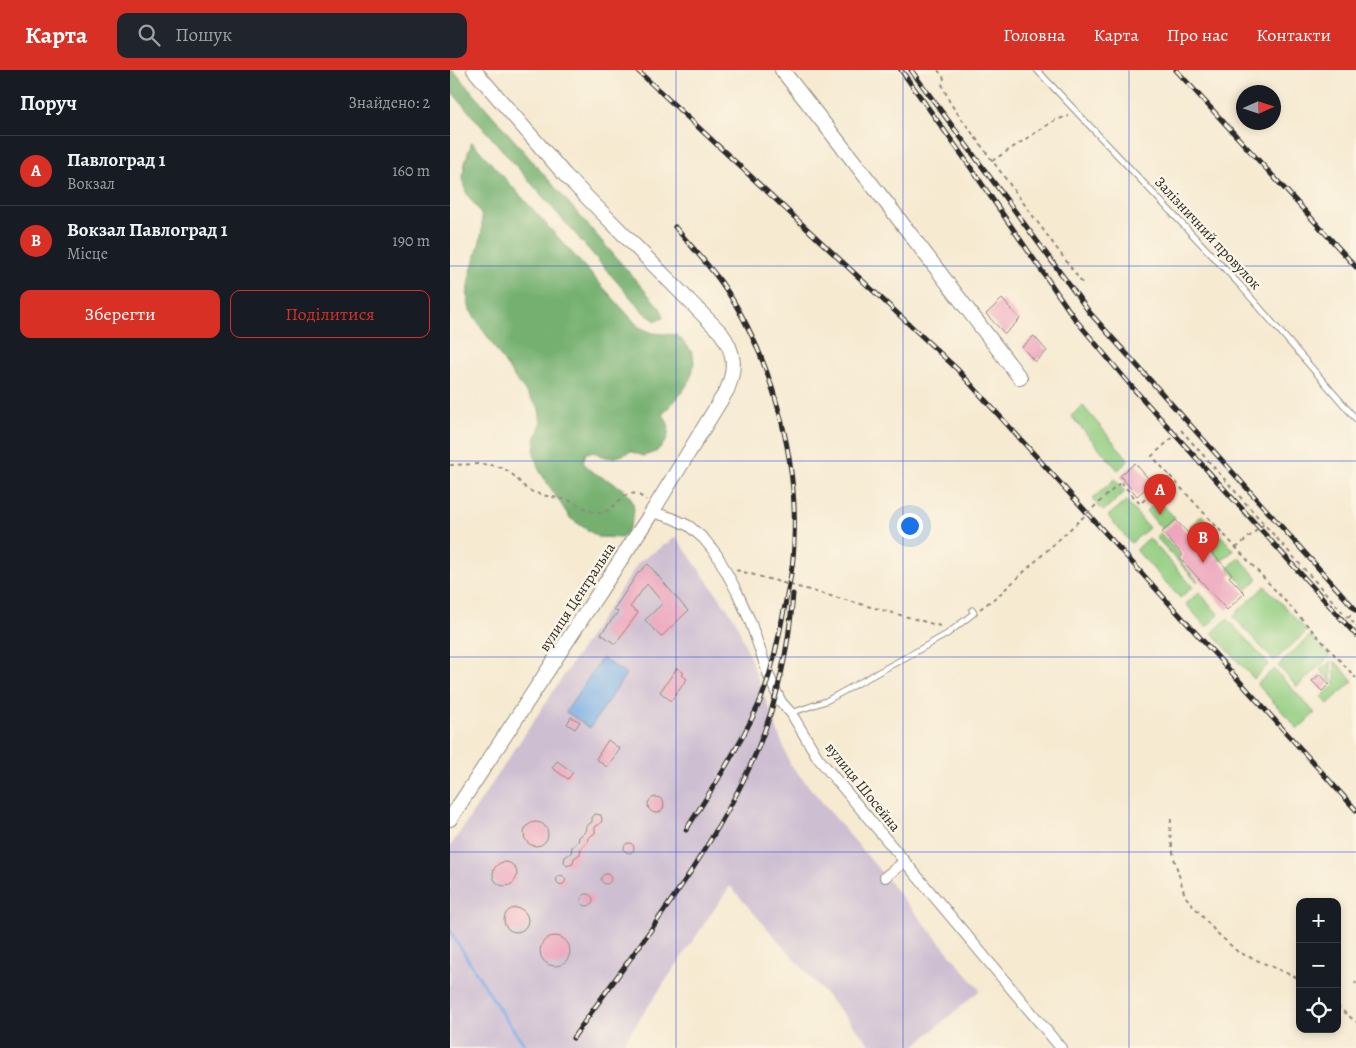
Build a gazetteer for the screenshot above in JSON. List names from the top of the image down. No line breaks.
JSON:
{"streets":{"street":["вулиця Центральна","вулиця Шосейна"],"lane":["Залізничний провулок"]},"crossings":[["вулиця Центральна","вулиця Шосейна"]],"north":"right","page":{"header":"Карта","search":"Пошук","nav":["Головна","Карта","Про нас","Контакти"],"heading":["Поруч","Знайдено: 2"],"list":[{"mark":"A","name":"Павлоград 1","note":"Вокзал","value":"160 m"},{"mark":"B","name":"Вокзал Павлоград 1","note":"Місце","value":"190 m"}],"buttons":["Зберегти","Поділитися"],"pins":["A","B"],"map_buttons":["+","−"]}}
